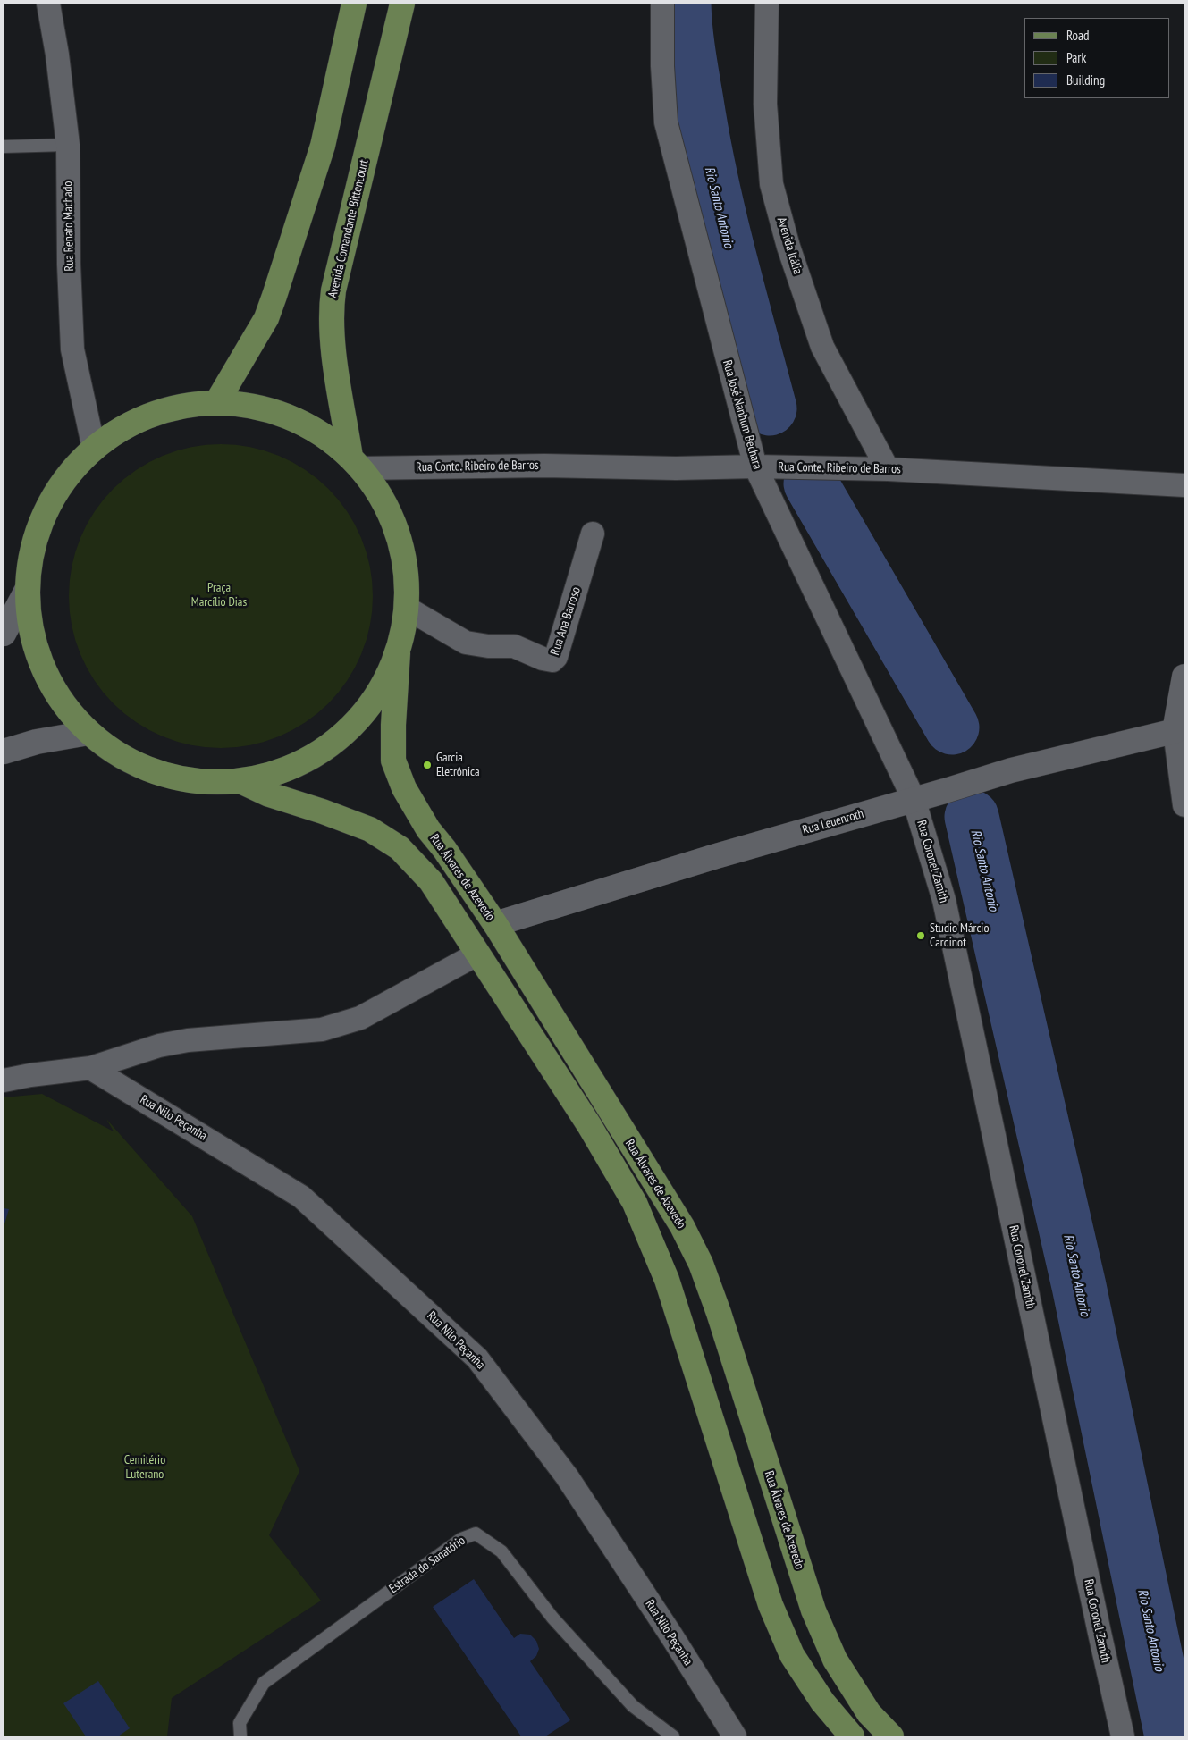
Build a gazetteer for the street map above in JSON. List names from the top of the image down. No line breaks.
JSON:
{"streets":{"main road":["Avenida Comandante Bittencourt","Rua Álvares de Azevedo"],"street":["Rua Renato Machado","Avenida Itália","Rua José Nanhum Bechara","Rua Conte. Ribeiro de Barros","Rua Ana Barroso","Rua Leuenroth","Rua Coronel Zamith","Rua Nilo Peçanha"],"lane":["Estrada do Sanatório"]},"crossings":[["Avenida Comandante Bittencourt","Rua Conte. Ribeiro de Barros"],["Avenida Itália","Rua Conte. Ribeiro de Barros"],["Rua José Nanhum Bechara","Rua Conte. Ribeiro de Barros"],["Rua José Nanhum Bechara","Rua Leuenroth"],["Rua José Nanhum Bechara","Rua Coronel Zamith"],["Rua Leuenroth","Rua Coronel Zamith"],["Rua Leuenroth","Rua Álvares de Azevedo"]],"water":["Rio Santo Antonio"],"parks":["Praça Marcílio Dias","Cemitério Luterano"],"places":["Garcia Eletrônica","Studio Márcio Cardinot"],"legend":["Road","Park","Building"]}
